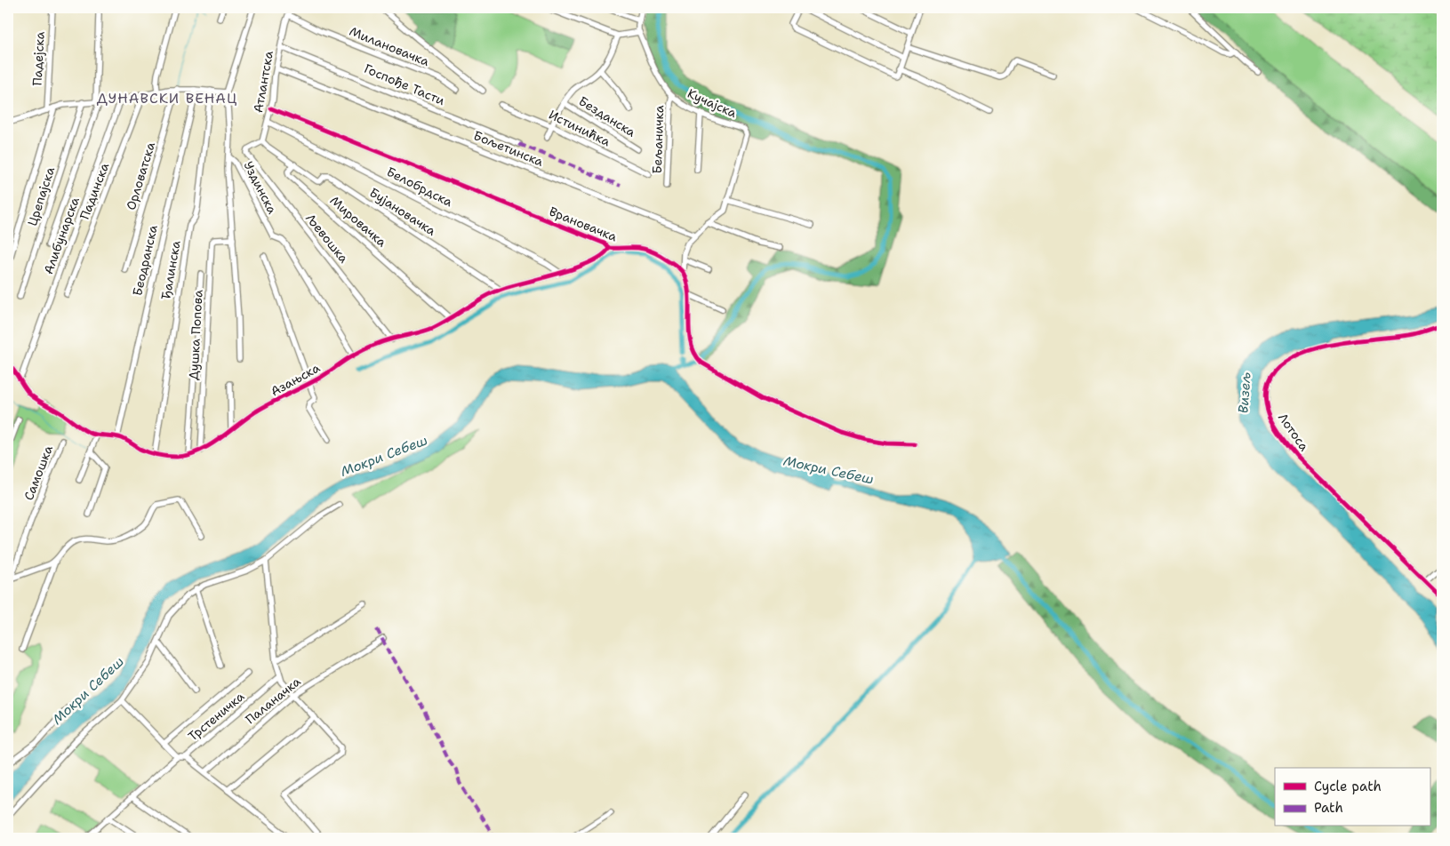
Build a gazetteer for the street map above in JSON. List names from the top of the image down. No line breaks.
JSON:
{"streets":{"street":["Милановачка","Падејска","Атлантска","Госпође Тасти","Кучајска","Безданска","Истинићка","Бељаничка","Бољетинска","Орловатска","Белобрдска","Уздинска","Падинска","Црепајска","Бујановачка","Мировачка","Врановачка","Алибунарска","Љевошка","Беодранска","Ђалинска","Душка Попова","Азањска","Лотоса","Самошка","Паланачка","Трстеничка"]},"crossings":[["Милановачка","Атлантска"],["Атлантска","Госпође Тасти"],["Атлантска","Бољетинска"],["Атлантска","Белобрдска"],["Атлантска","Врановачка"],["Атлантска","Љевошка"],["Кучајска","Бељаничка"],["Кучајска","Бољетинска"],["Белобрдска","Азањска"],["Уздинска","Азањска"],["Бујановачка","Мировачка"],["Бујановачка","Азањска"],["Мировачка","Азањска"],["Врановачка","Азањска"],["Алибунарска","Азањска"],["Љевошка","Азањска"],["Беодранска","Азањска"],["Ђалинска","Азањска"],["Душка Попова","Азањска"]],"districts":["ДУНАВСКИ ВЕНАЦ"],"water":["Визељ","Мокри Себеш"],"legend":["Cycle path","Path"]}
